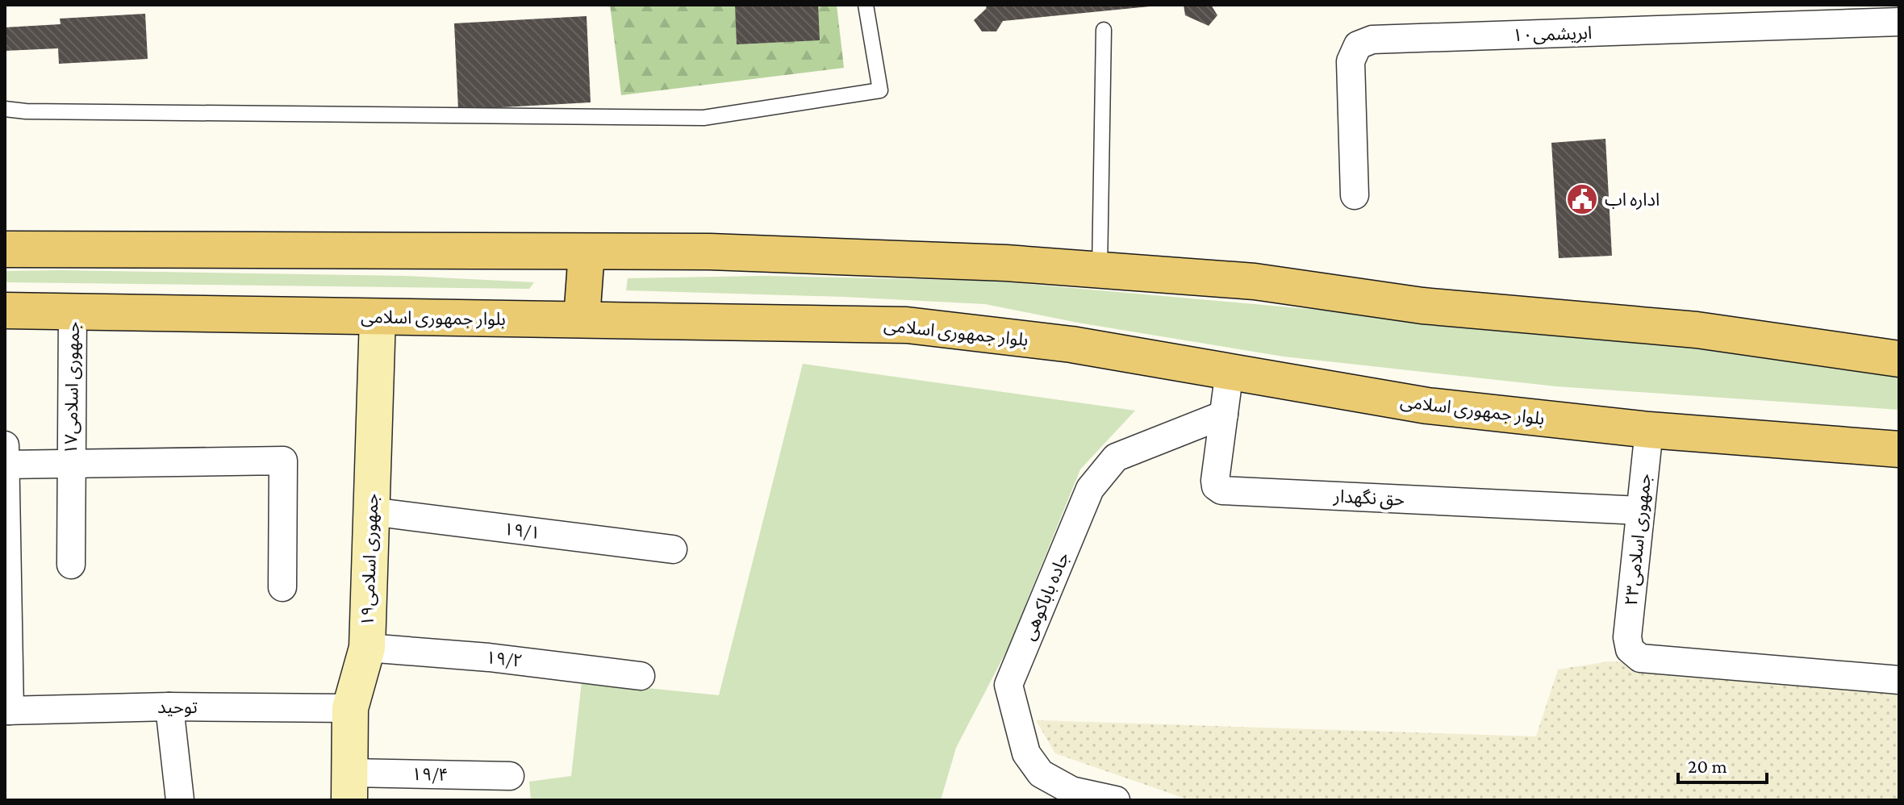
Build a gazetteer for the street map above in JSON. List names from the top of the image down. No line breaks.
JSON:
{"streets":{"main road":["بلوار جمهوری اسلامی"],"street":["ابریشمی۱۰","جمهوری اسلامی۱۷","حق نگهدار","۱۹/۱","جمهوری اسلامی۲۳","جمهوری اسلامی۱۹","جاده باباکوهی","۱۹/۲","توحید","۱۹/۴"]},"crossings":[["بلوار جمهوری اسلامی","جمهوری اسلامی۱۷"],["بلوار جمهوری اسلامی","حق نگهدار"],["بلوار جمهوری اسلامی","جمهوری اسلامی۲۳"],["بلوار جمهوری اسلامی","جمهوری اسلامی۱۹"],["حق نگهدار","جمهوری اسلامی۲۳"],["حق نگهدار","جاده باباکوهی"],["۱۹/۱","جمهوری اسلامی۱۹"],["جمهوری اسلامی۱۹","۱۹/۲"],["جمهوری اسلامی۱۹","توحید"],["جمهوری اسلامی۱۹","۱۹/۴"]],"places":{"public building":["اداره اب"]},"scale_bar":"20 m"}
